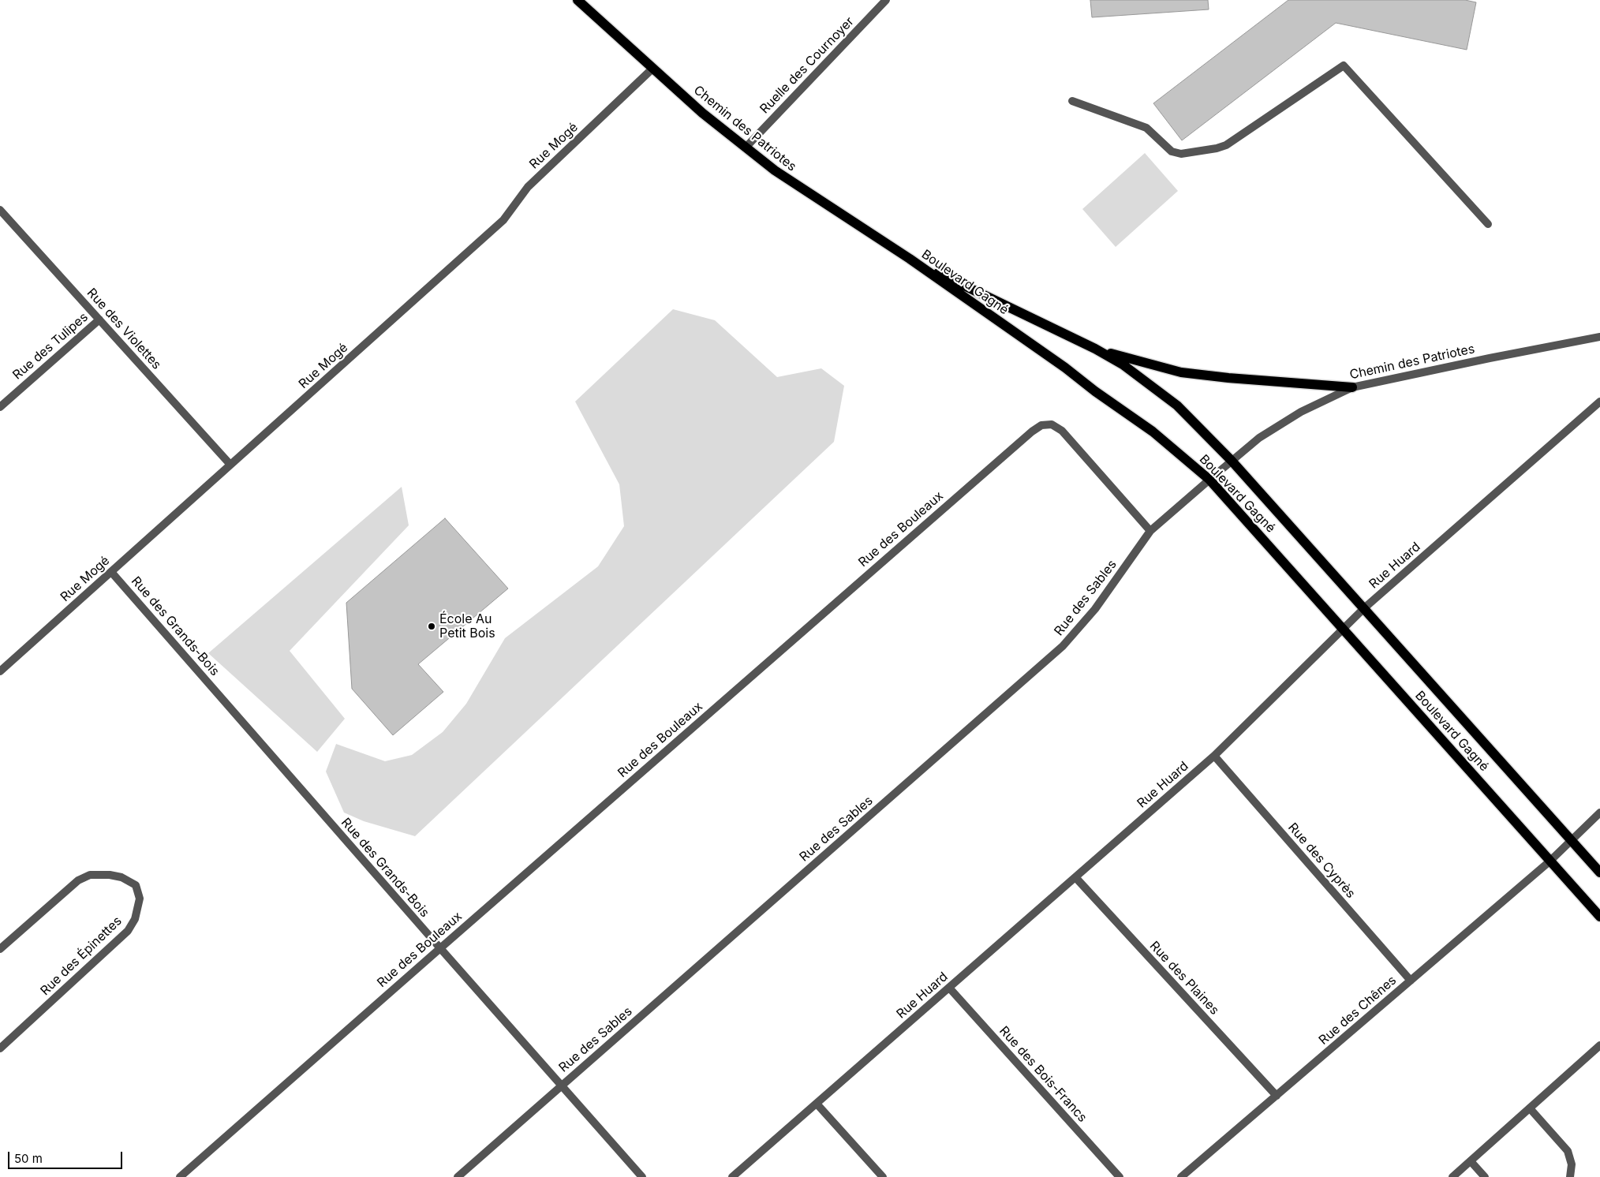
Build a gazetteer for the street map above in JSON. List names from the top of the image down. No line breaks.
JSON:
{"streets":{"main road":["Chemin des Patriotes","Boulevard Gagné"],"street":["Ruelle des Cournoyer","Rue Mogé","Rue des Violettes","Rue des Tulipes","Rue des Bouleaux","Rue Huard","Rue des Sables","Rue des Grands-Bois","Rue des Cyprès","Rue des Épinettes","Rue des Plaines","Rue des Chênes","Rue des Bois-Francs"]},"crossings":[["Ruelle des Cournoyer","Chemin des Patriotes"],["Chemin des Patriotes","Rue Mogé"],["Chemin des Patriotes","Boulevard Gagné"],["Chemin des Patriotes","Rue des Sables"],["Rue Mogé","Rue des Violettes"],["Rue Mogé","Rue des Grands-Bois"],["Boulevard Gagné","Rue Huard"],["Boulevard Gagné","Rue des Sables"],["Boulevard Gagné","Rue des Chênes"],["Rue des Violettes","Rue des Tulipes"],["Rue des Bouleaux","Rue des Sables"],["Rue des Bouleaux","Rue des Grands-Bois"],["Rue Huard","Rue des Cyprès"],["Rue Huard","Rue des Plaines"],["Rue Huard","Rue des Bois-Francs"],["Rue des Sables","Rue des Grands-Bois"],["Rue des Cyprès","Rue des Chênes"],["Rue des Plaines","Rue des Chênes"]],"places":["École Au Petit Bois"],"scale_bar":"50 m"}
